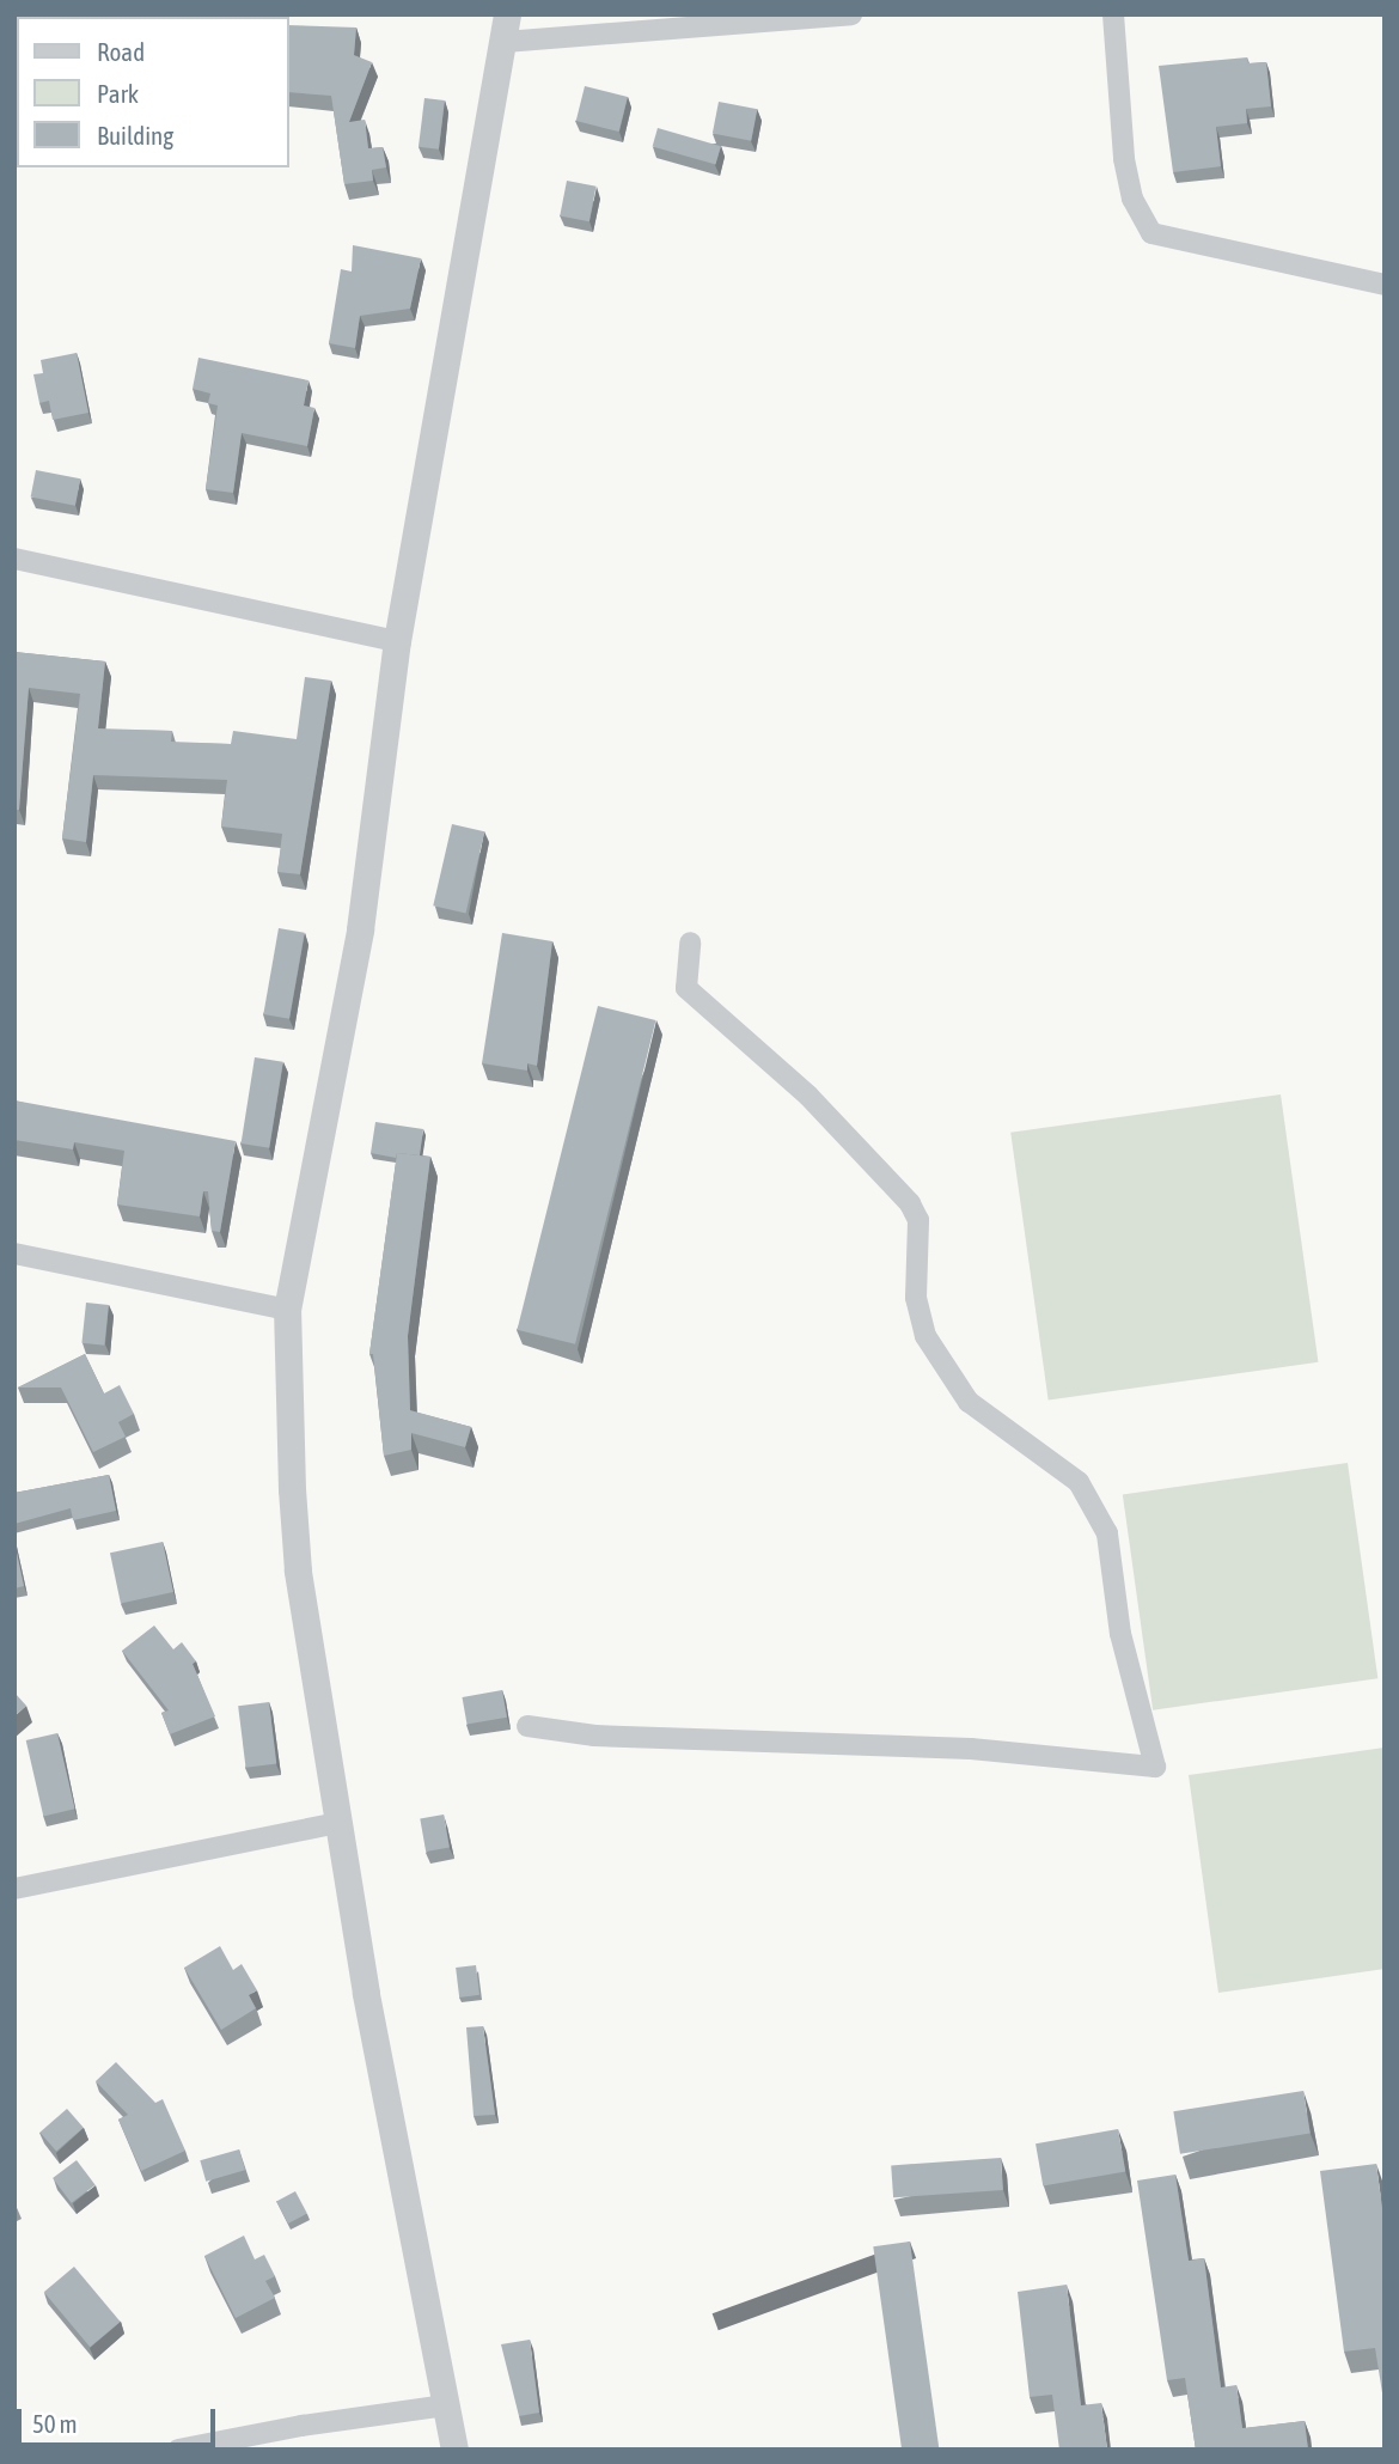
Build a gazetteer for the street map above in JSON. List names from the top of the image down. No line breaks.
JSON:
{"legend":["Road","Park","Building"],"scale_bar":"50 m"}
